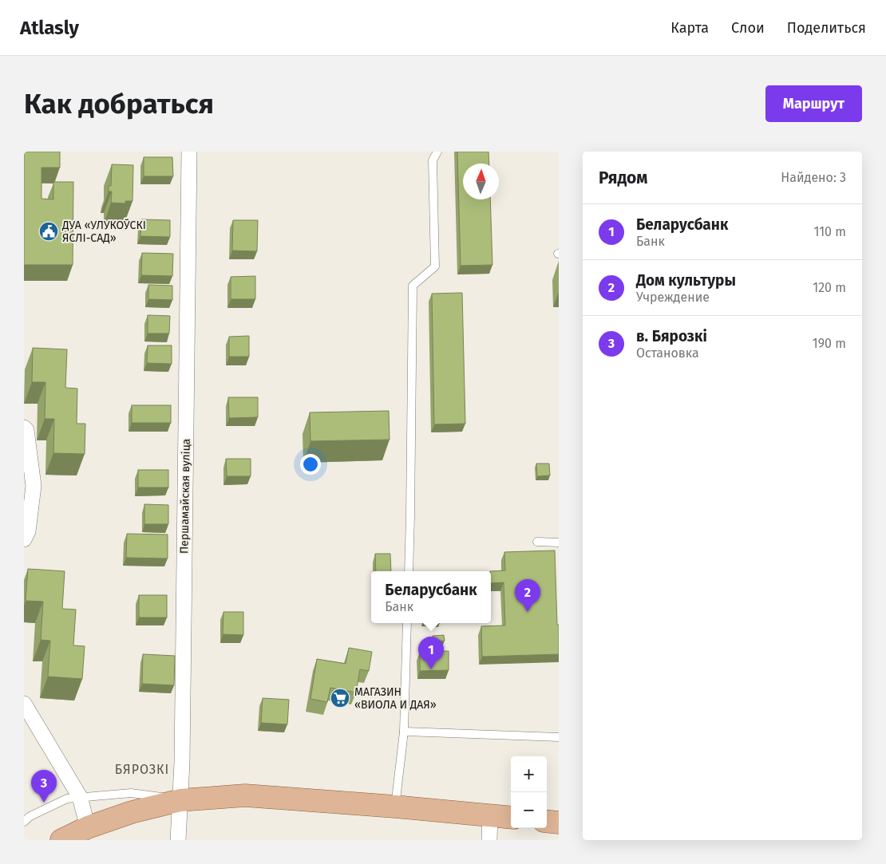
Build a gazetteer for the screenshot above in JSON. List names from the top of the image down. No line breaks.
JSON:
{"streets":{"street":["Першамайская вуліца"]},"districts":["БЯРОЗКІ"],"places":{"public building":["ДУА «УЛУКОЎСКІ ЯСЛІ-САД»"],"supermarket":["МАГАЗИН «ВИОЛА И ДАЯ»"]},"north":"top","page":{"header":"Atlasly","nav":["Карта","Слои","Поделиться"],"buttons":"Маршрут","title":"Как добраться","heading":["Рядом","Найдено: 3"],"list":[{"mark":"1","name":"Беларусбанк","note":"Банк","value":"110 m"},{"mark":"2","name":"Дом культуры","note":"Учреждение","value":"120 m"},{"mark":"3","name":"в. Бярозкі","note":"Остановка","value":"190 m"}],"popup":["Беларусбанк","Банк"],"pins":["2","1","3"],"map_buttons":["+","−"]}}
